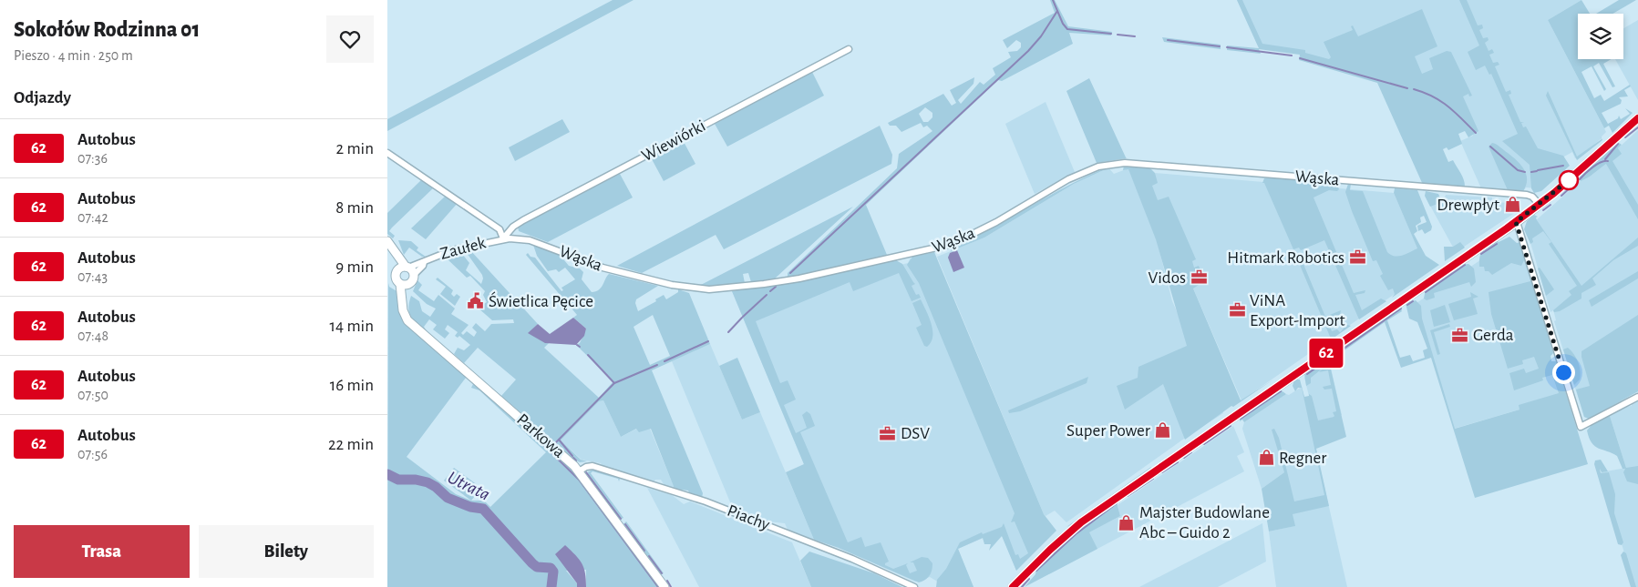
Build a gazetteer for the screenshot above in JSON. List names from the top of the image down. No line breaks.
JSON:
{"streets":{"street":["Wiewiórki","Wąska","Zaułek","Parkowa","Piachy"]},"crossings":[["Wiewiórki","Wąska"],["Wiewiórki","Zaułek"],["Wąska","Zaułek"],["Zaułek","Parkowa"],["Parkowa","Piachy"]],"water":["Utrata"],"places":{"shop":["Drewpłyt","Super Power","Regner","Majster Budowlane Abc – Guido 2"],"office":["Hitmark Robotics","Vidos","ViNA Export-Import","Gerda","DSV"],"public building":["Świetlica Pęcice"]},"lines":["bus line 62"],"page":{"heading":[["Sokołów Rodzinna 01","Pieszo · 4 min · 250 m"],"Odjazdy"],"on_map":"62","list":[{"mark":"62","name":"Autobus","note":"07:36","value":"2 min"},{"mark":"62","name":"Autobus","note":"07:42","value":"8 min"},{"mark":"62","name":"Autobus","note":"07:43","value":"9 min"},{"mark":"62","name":"Autobus","note":"07:48","value":"14 min"},{"mark":"62","name":"Autobus","note":"07:50","value":"16 min"},{"mark":"62","name":"Autobus","note":"07:56","value":"22 min"}],"buttons":["Trasa","Bilety"]}}
